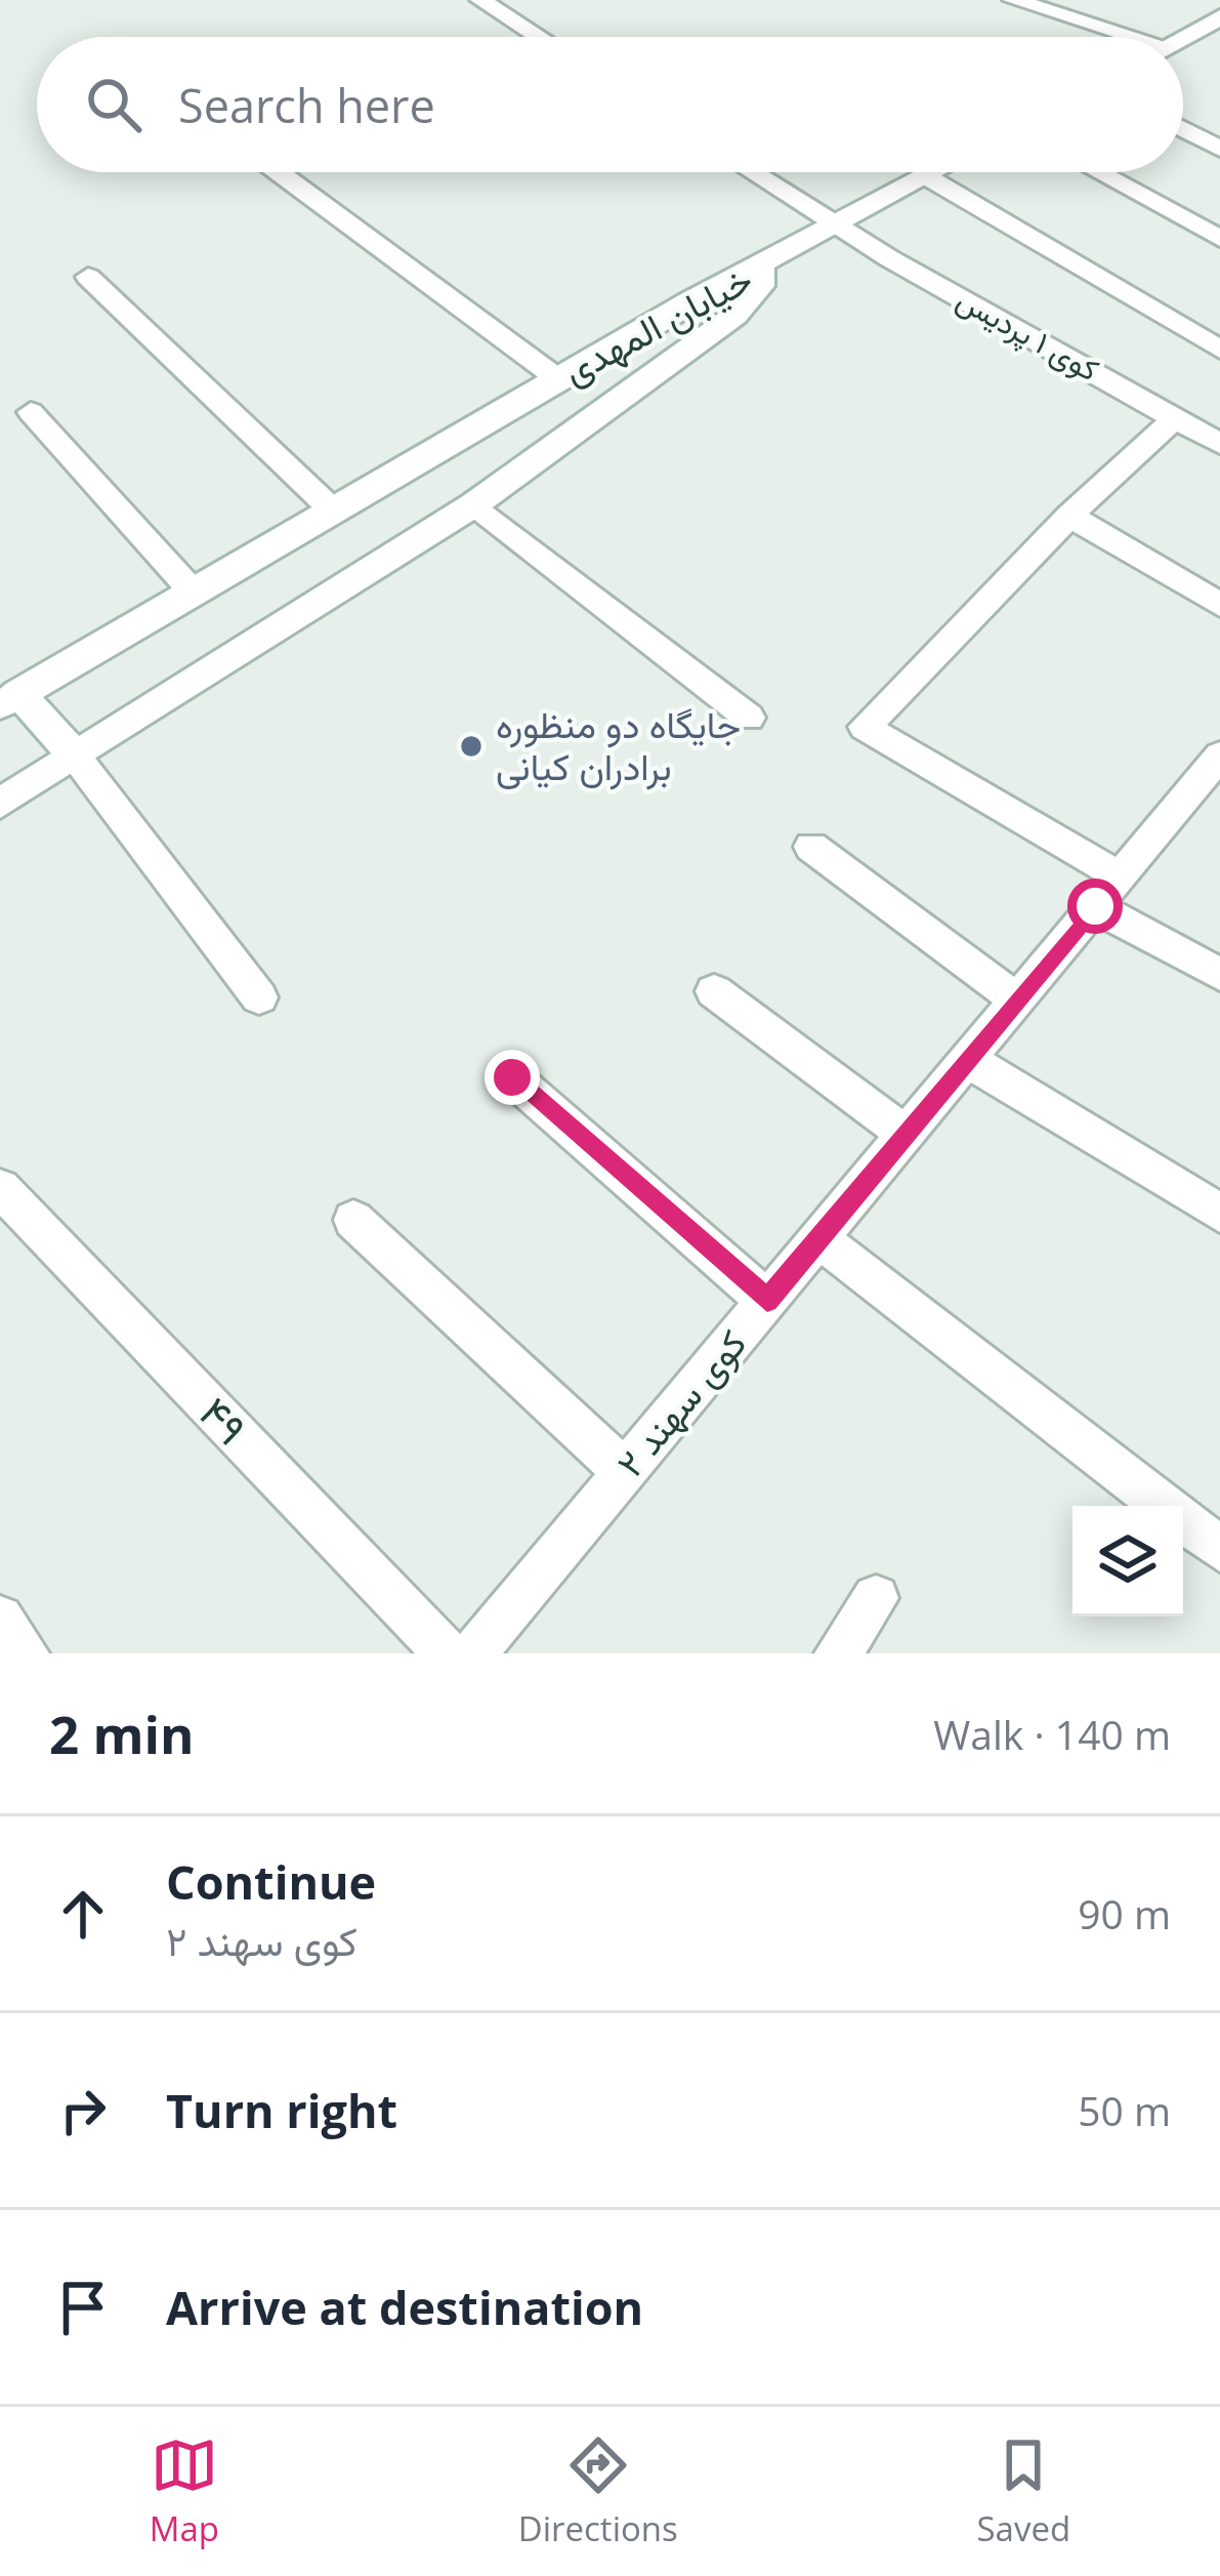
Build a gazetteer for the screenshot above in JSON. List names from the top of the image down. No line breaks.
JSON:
{"streets":{"street":["خیابان المهدی","کوی ۱ پردیس","کوی سهند ۲","۴۹"]},"places":["جایگاه دو منظوره برادران کیانی"],"page":{"search":"Search here","heading":["2 min","Walk · 140 m"],"list":[["Continue","کوی سهند ۲","90 m"],["Turn right","50 m"],"Arrive at destination"],"nav":["Map","Directions","Saved"]}}
